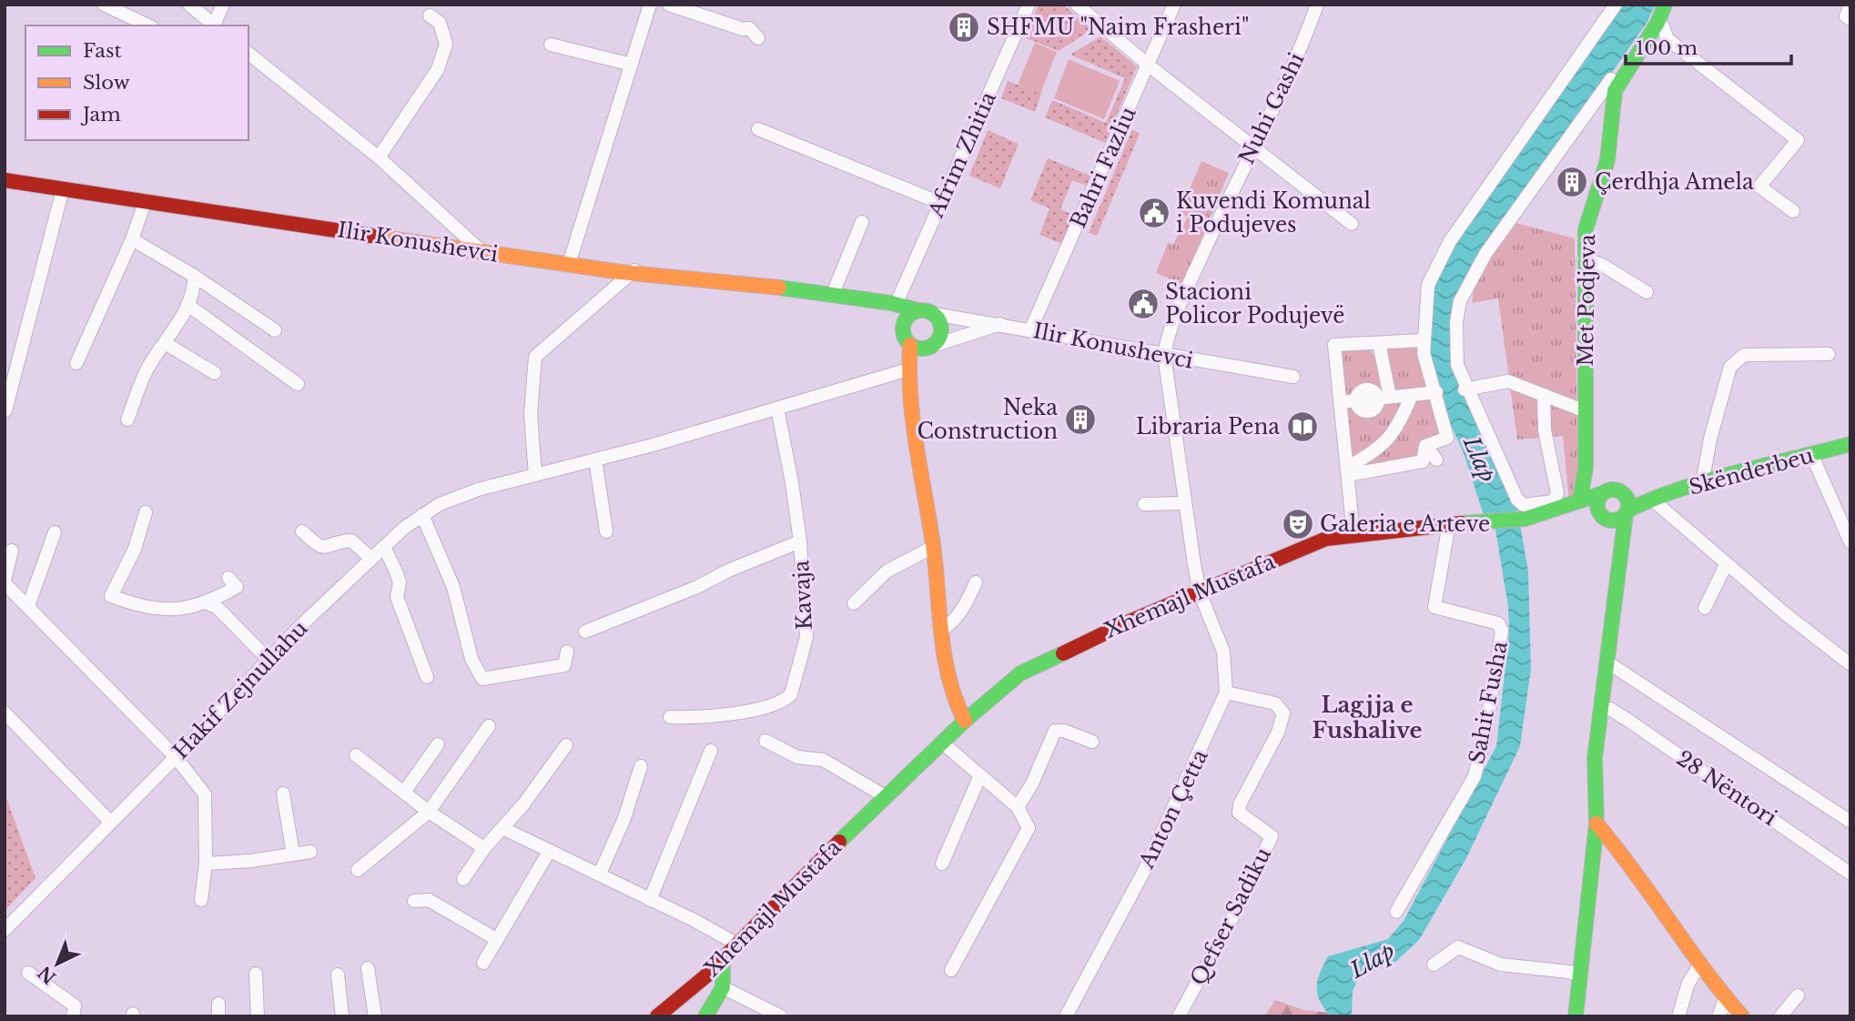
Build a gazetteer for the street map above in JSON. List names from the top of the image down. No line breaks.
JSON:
{"streets":{"main road":["Ilir Konushevci","Met Podjeva","Skënderbeu","Xhemajl Mustafa"],"street":["Nuhi Gashi","Afrim Zhitia","Bahri Fazliu","Kavaja","Hakif Zejnullahu","Sahit Fusha","28 Nëntori","Anton Çetta","Qefser Sadiku"]},"crossings":[["Nuhi Gashi","Ilir Konushevci"],["Nuhi Gashi","Xhemajl Mustafa"],["Nuhi Gashi","Anton Çetta"],["Afrim Zhitia","Ilir Konushevci"],["Bahri Fazliu","Ilir Konushevci"],["Met Podjeva","Xhemajl Mustafa"],["Skënderbeu","Xhemajl Mustafa"],["Kavaja","Hakif Zejnullahu"],["Xhemajl Mustafa","Sahit Fusha"],["Xhemajl Mustafa","Anton Çetta"],["Anton Çetta","Qefser Sadiku"]],"districts":["Lagjja e Fushalive"],"water":["Llap"],"places":{"building":["SHFMU \"Naim Frasheri\"","Çerdhja Amela","Neka Construction"],"public building":["Kuvendi Komunal i Podujeves","Stacioni Policor Podujevë"],"library":["Libraria Pena"],"theatre":["Galeria e Arteve"]},"legend":["Fast","Slow","Jam"],"scale_bar":"100 m","north":"bottom left"}
